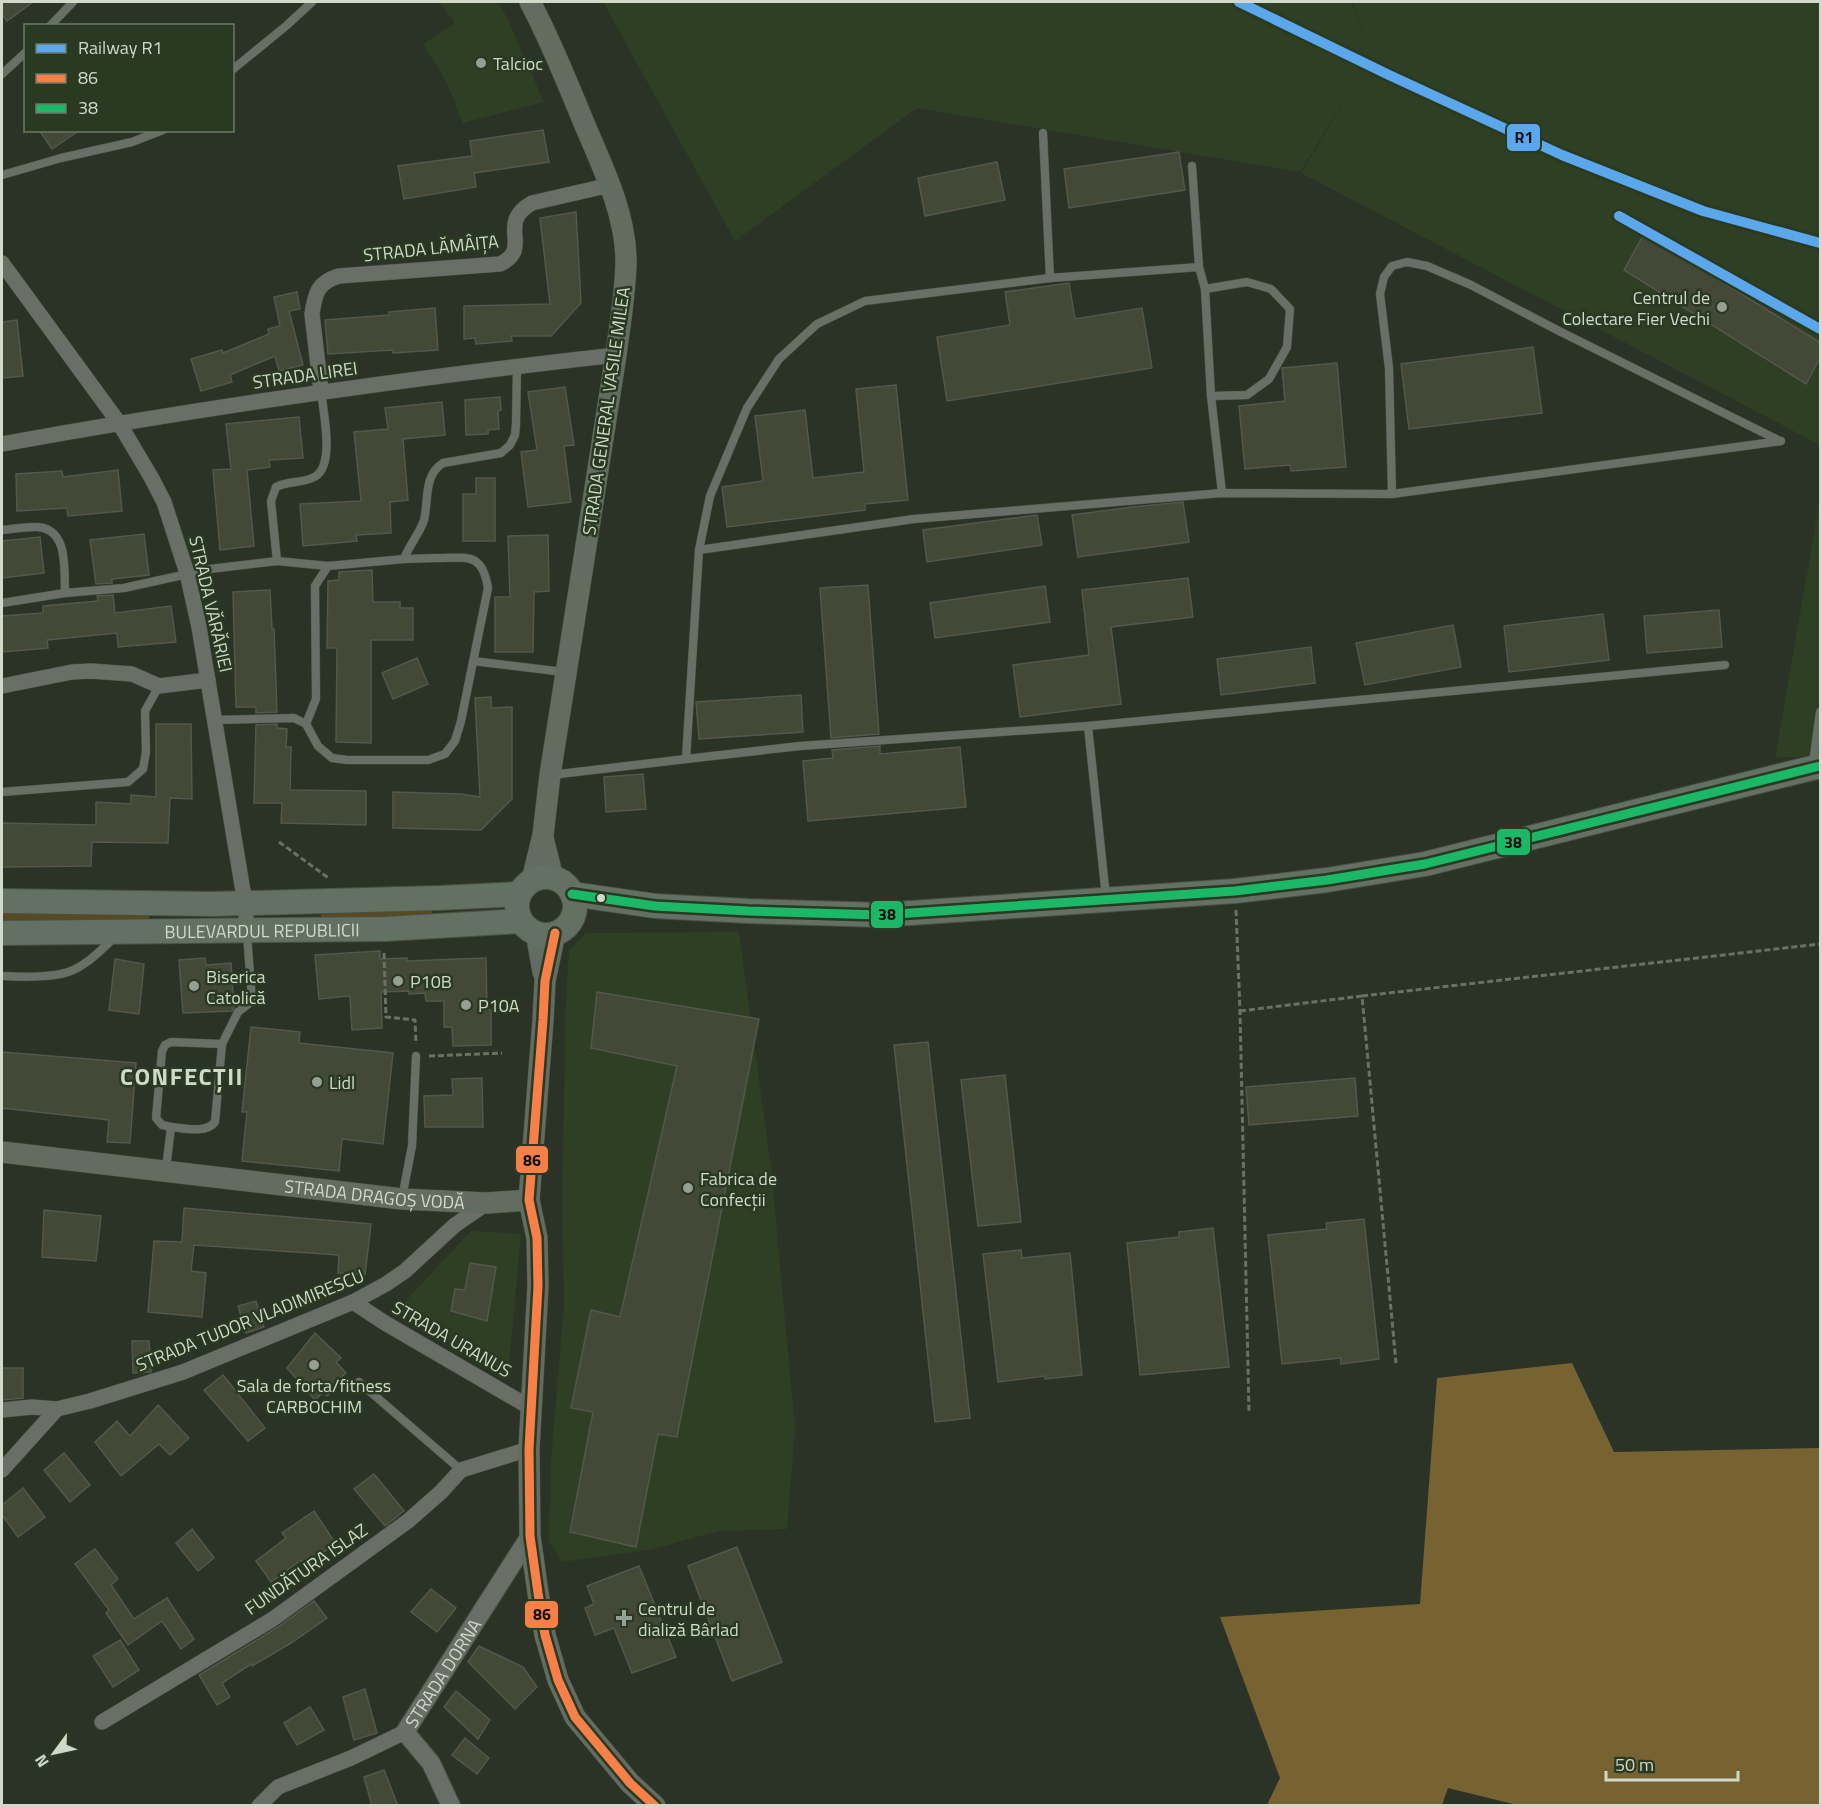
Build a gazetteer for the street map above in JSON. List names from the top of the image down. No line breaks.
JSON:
{"streets":{"main road":["STRADA GENERAL VASILE MILEA","BULEVARDUL REPUBLICII","STRADA DRAGOȘ VODĂ"],"street":["STRADA LĂMÂIȚA","STRADA LIREI","STRADA VĂRĂRIEI","STRADA TUDOR VLADIMIRESCU","STRADA URANUS","FUNDĂTURA ISLAZ","STRADA DORNA"]},"crossings":[["STRADA LĂMÂIȚA","STRADA LIREI"],["STRADA LĂMÂIȚA","STRADA GENERAL VASILE MILEA"],["STRADA LIREI","STRADA GENERAL VASILE MILEA"],["STRADA LIREI","STRADA VĂRĂRIEI"],["STRADA GENERAL VASILE MILEA","BULEVARDUL REPUBLICII"],["STRADA VĂRĂRIEI","BULEVARDUL REPUBLICII"],["STRADA DRAGOȘ VODĂ","STRADA TUDOR VLADIMIRESCU"],["STRADA TUDOR VLADIMIRESCU","STRADA URANUS"]],"districts":["CONFECȚII"],"places":{"other":["Talcioc","Centrul de Colectare Fier Vechi","P10B","Biserica Catolică","P10A","Lidl","Fabrica de Confecții","Sala de forta/fitness CARBOCHIM"],"health":["Centrul de dializă Bârlad"]},"lines":["rail line R1","transit line 38","transit line 86"],"legend":["Railway R1","86","38"],"scale_bar":"50 m","north":"bottom left"}
